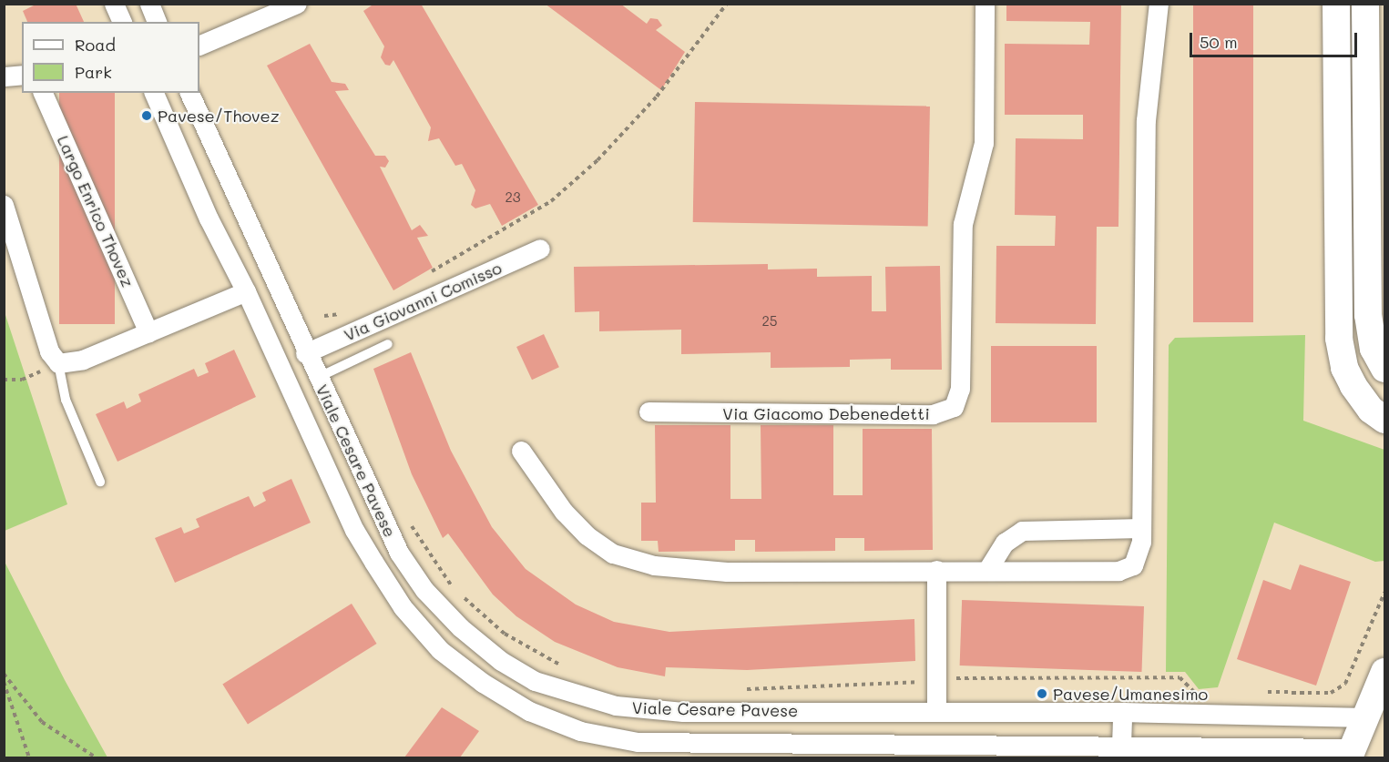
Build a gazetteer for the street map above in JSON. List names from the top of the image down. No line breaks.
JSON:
{"streets":{"street":["Largo Enrico Thovez","Via Giovanni Comisso","Via Giacomo Debenedetti","Viale Cesare Pavese"]},"crossings":[["Via Giovanni Comisso","Viale Cesare Pavese"]],"places":["Pavese/Thovez","Pavese/Umanesimo"],"house_numbers":["23","25"],"legend":["Road","Park"],"scale_bar":"50 m"}
